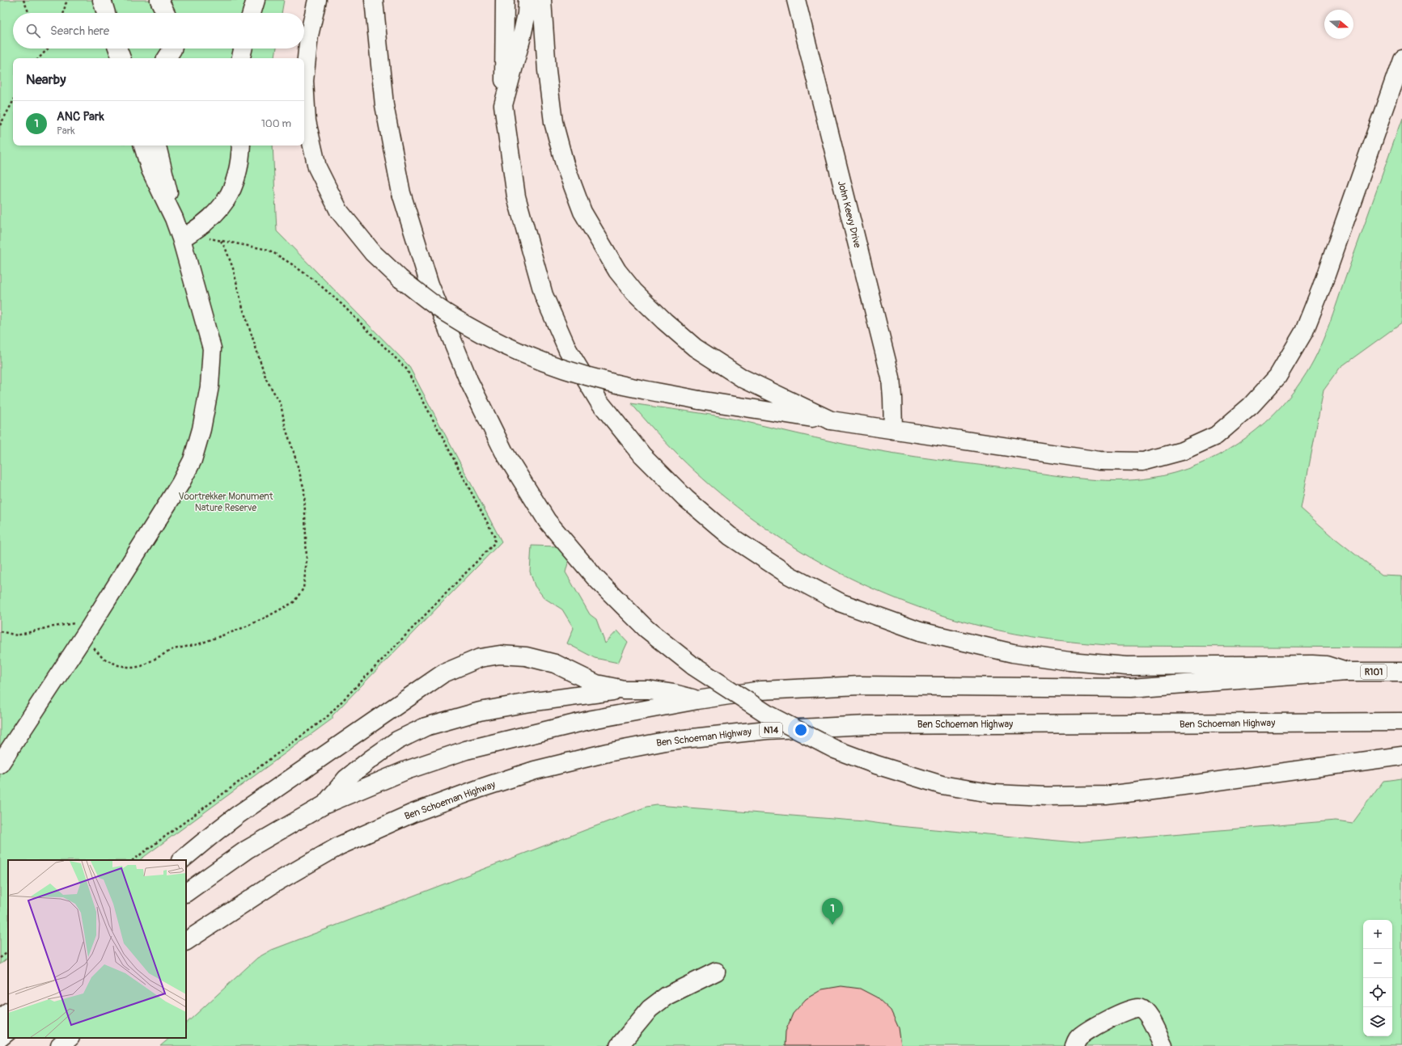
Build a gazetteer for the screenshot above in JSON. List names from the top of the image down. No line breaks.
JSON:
{"streets":{"main road":["John Keevy Drive","R101","Ben Schoeman Highway","N14"]},"parks":["Voortrekker Monument Nature Reserve"],"north":"right","page":{"search":"Search here","heading":"Nearby","list":[{"mark":"1","name":"ANC Park","note":"Park","value":"100 m"}],"pins":"1","map_buttons":["+","−"]}}
